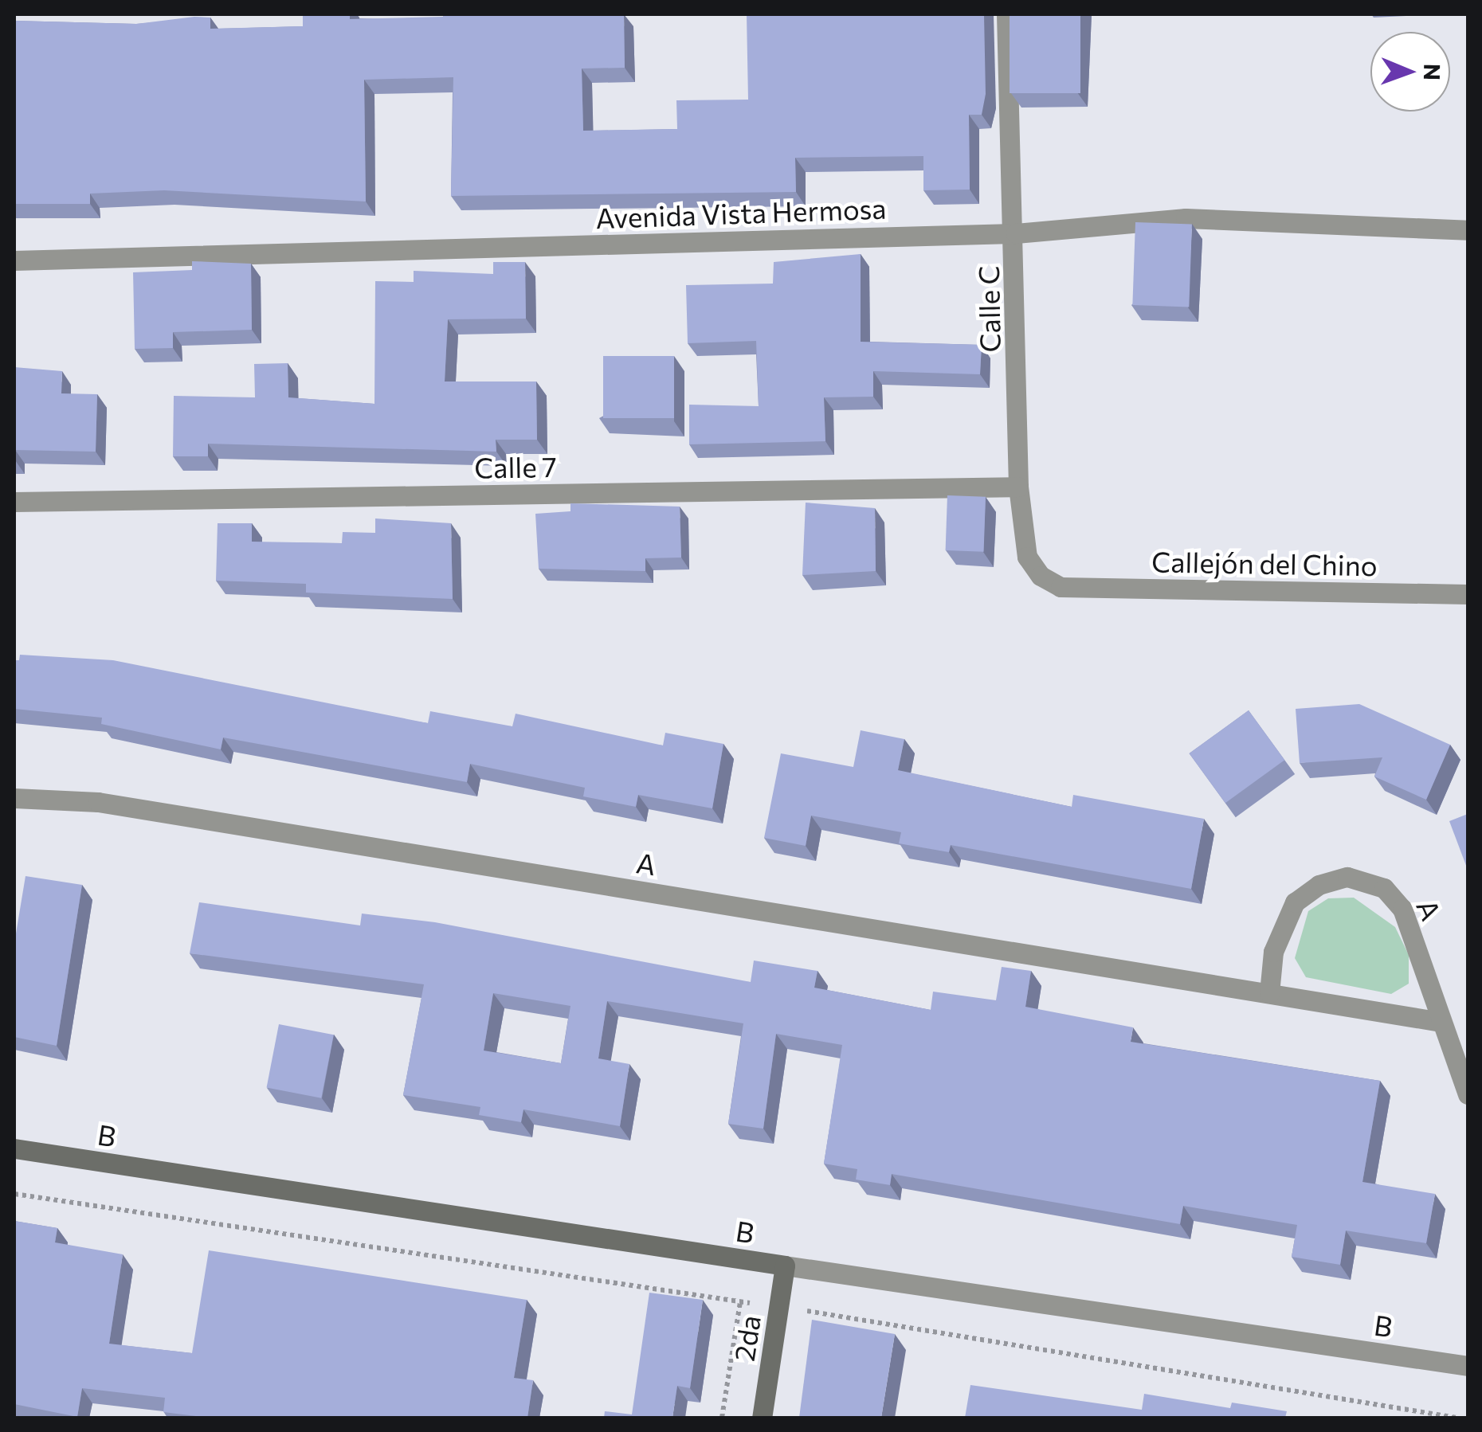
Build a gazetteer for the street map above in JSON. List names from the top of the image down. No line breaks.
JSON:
{"streets":{"street":["Avenida Vista Hermosa","Calle C","Calle 7","Callejón del Chino","A","B","2da"]},"crossings":[["Avenida Vista Hermosa","Calle C"],["Calle C","Calle 7"],["Calle C","Callejón del Chino"],["B","2da"]],"north":"right"}
